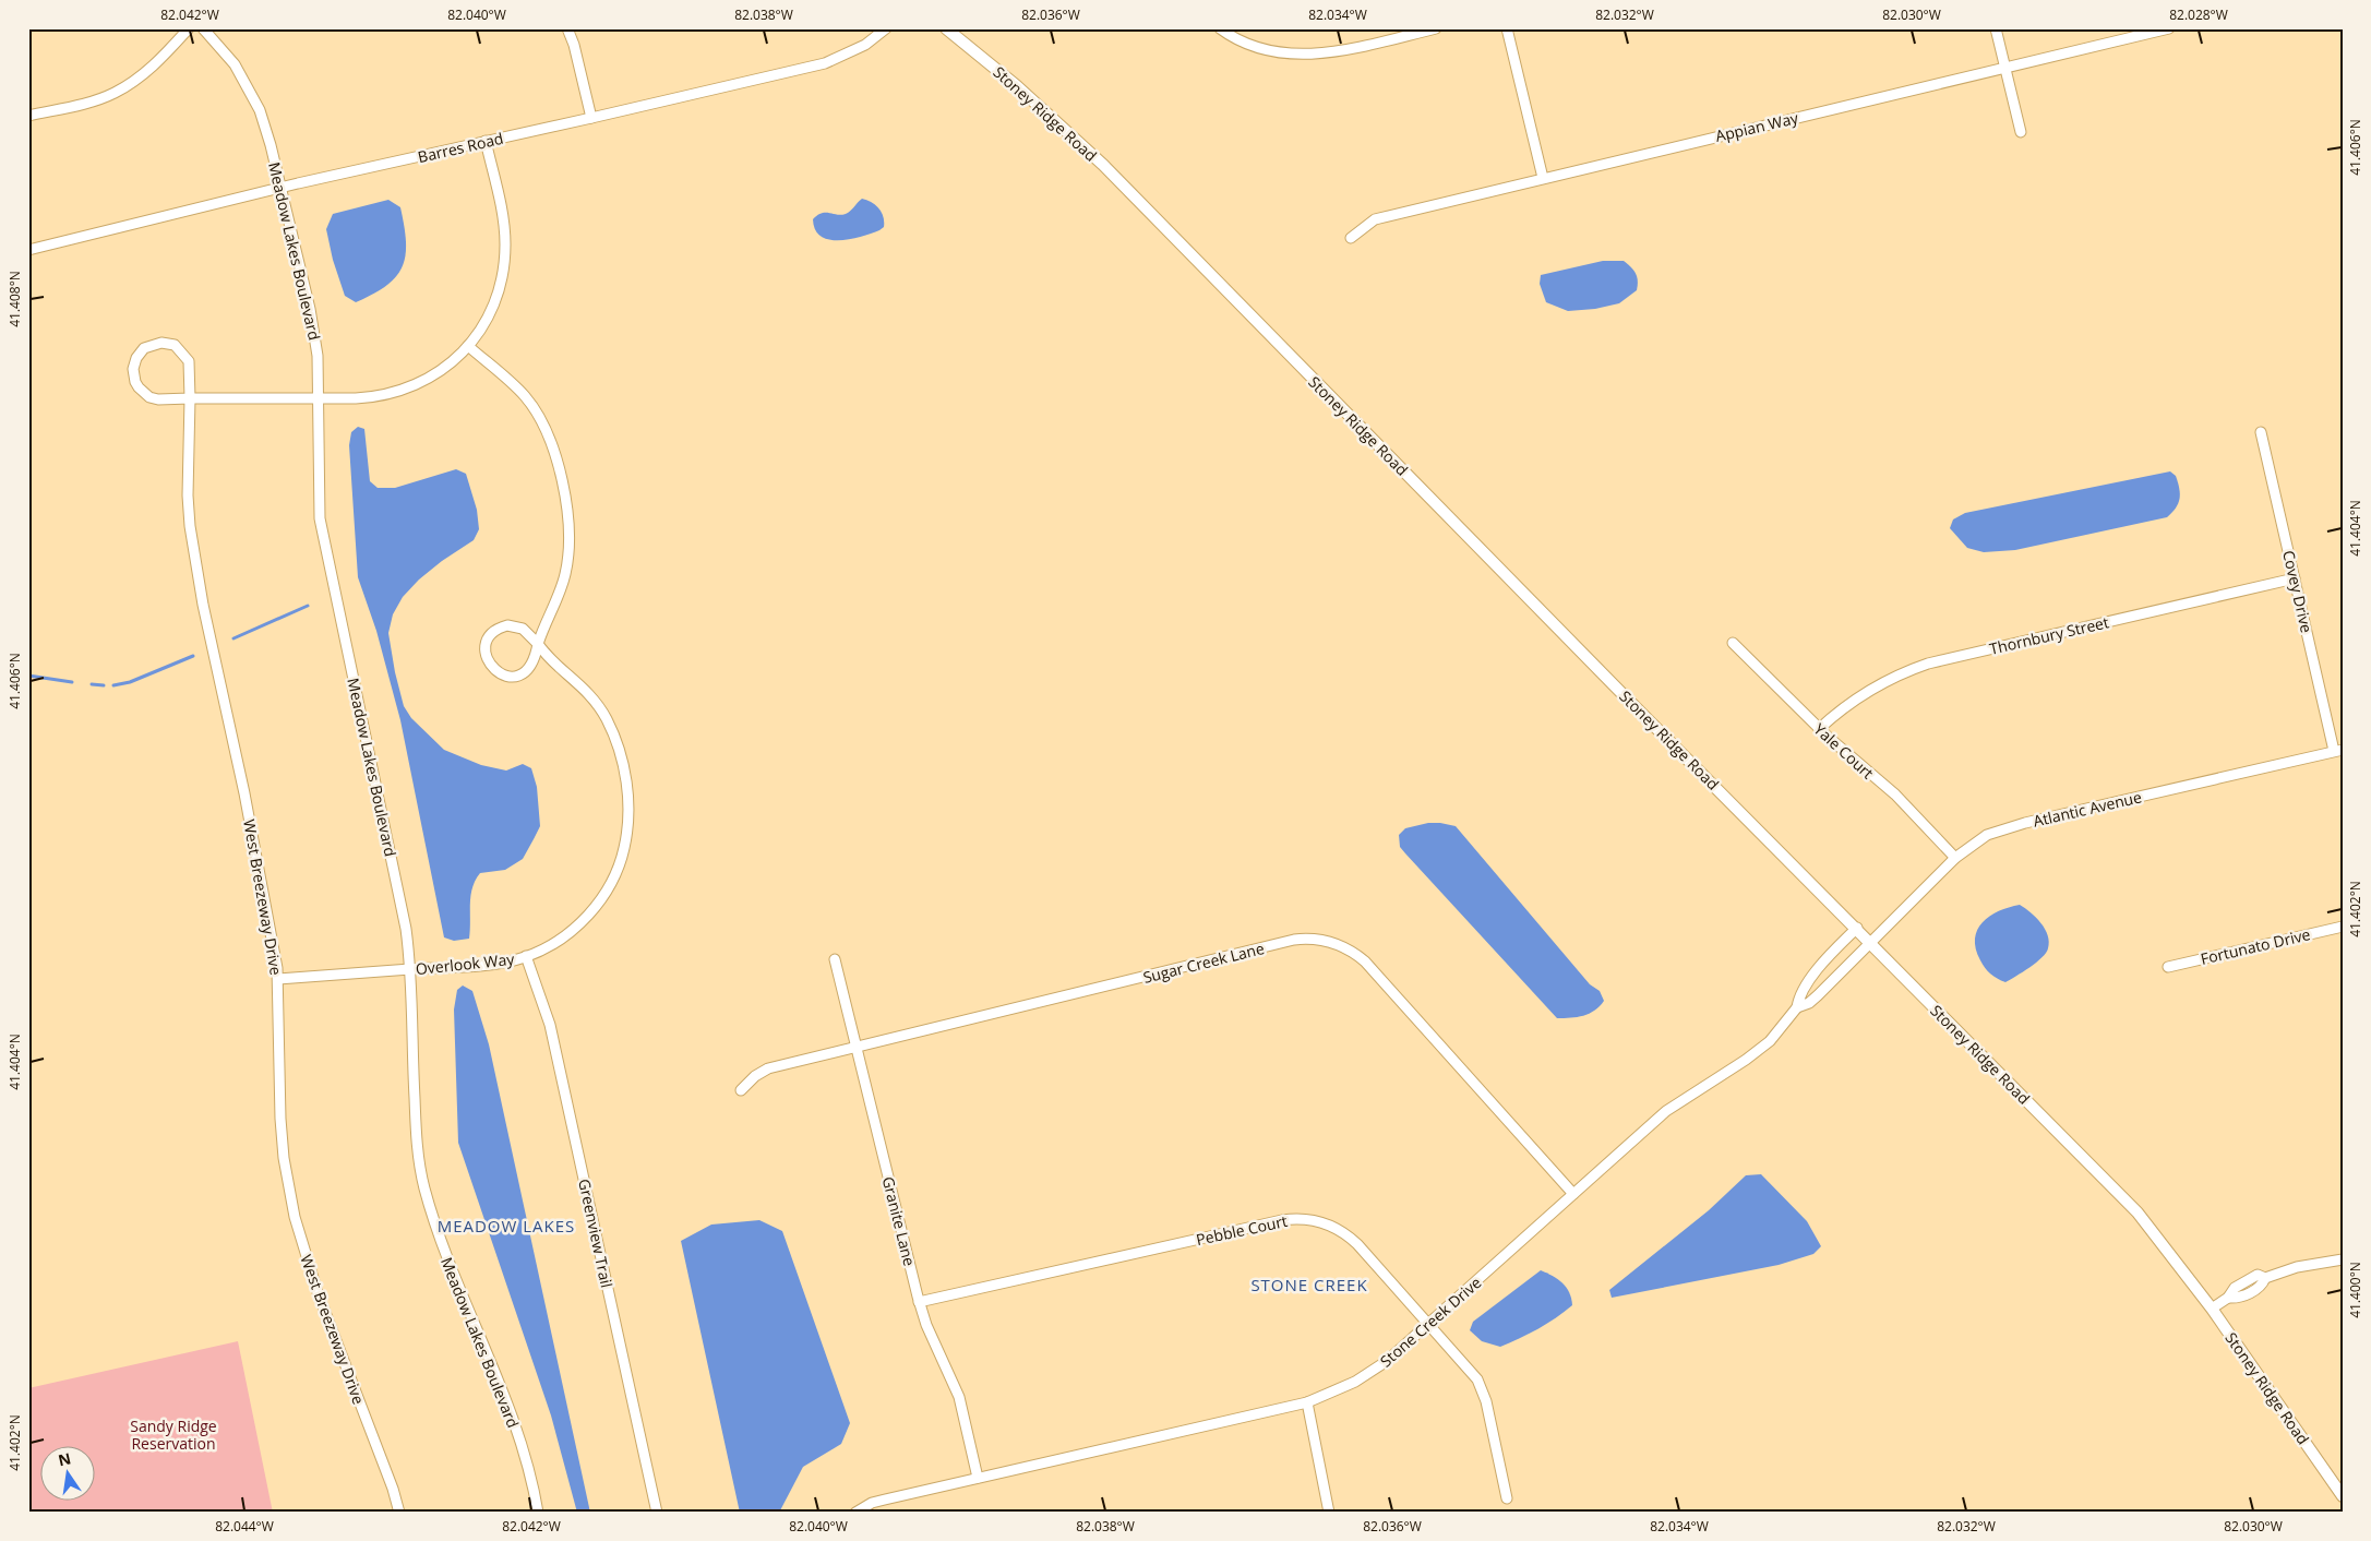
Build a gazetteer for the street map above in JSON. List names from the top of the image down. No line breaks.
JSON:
{"streets":{"street":["Stoney Ridge Road","Appian Way","Barres Road","Meadow Lakes Boulevard","Covey Drive","Thornbury Street","Yale Court","Atlantic Avenue","West Breezeway Drive","Fortunato Drive","Sugar Creek Lane","Overlook Way","Granite Lane","Pebble Court","Greenview Trail","Stone Creek Drive"]},"crossings":[["Stoney Ridge Road","Atlantic Avenue"],["Stoney Ridge Road","Stone Creek Drive"],["Barres Road","Meadow Lakes Boulevard"],["Barres Road","West Breezeway Drive"],["Meadow Lakes Boulevard","West Breezeway Drive"],["Meadow Lakes Boulevard","Overlook Way"],["Covey Drive","Thornbury Street"],["Covey Drive","Atlantic Avenue"],["Thornbury Street","Yale Court"],["Yale Court","Atlantic Avenue"],["Atlantic Avenue","Stone Creek Drive"],["West Breezeway Drive","Overlook Way"],["Sugar Creek Lane","Granite Lane"],["Sugar Creek Lane","Stone Creek Drive"],["Overlook Way","Greenview Trail"],["Granite Lane","Pebble Court"],["Granite Lane","Stone Creek Drive"],["Pebble Court","Stone Creek Drive"]],"districts":["MEADOW LAKES","STONE CREEK"],"parks":["Sandy Ridge Reservation"],"north":"top","coordinates":["82.042°W","82.040°W","82.038°W","82.036°W","82.034°W","82.032°W","82.030°W","82.028°W","41.406°N","41.408°N","41.404°N","41.402°N","41.400°N","82.044°W"]}
